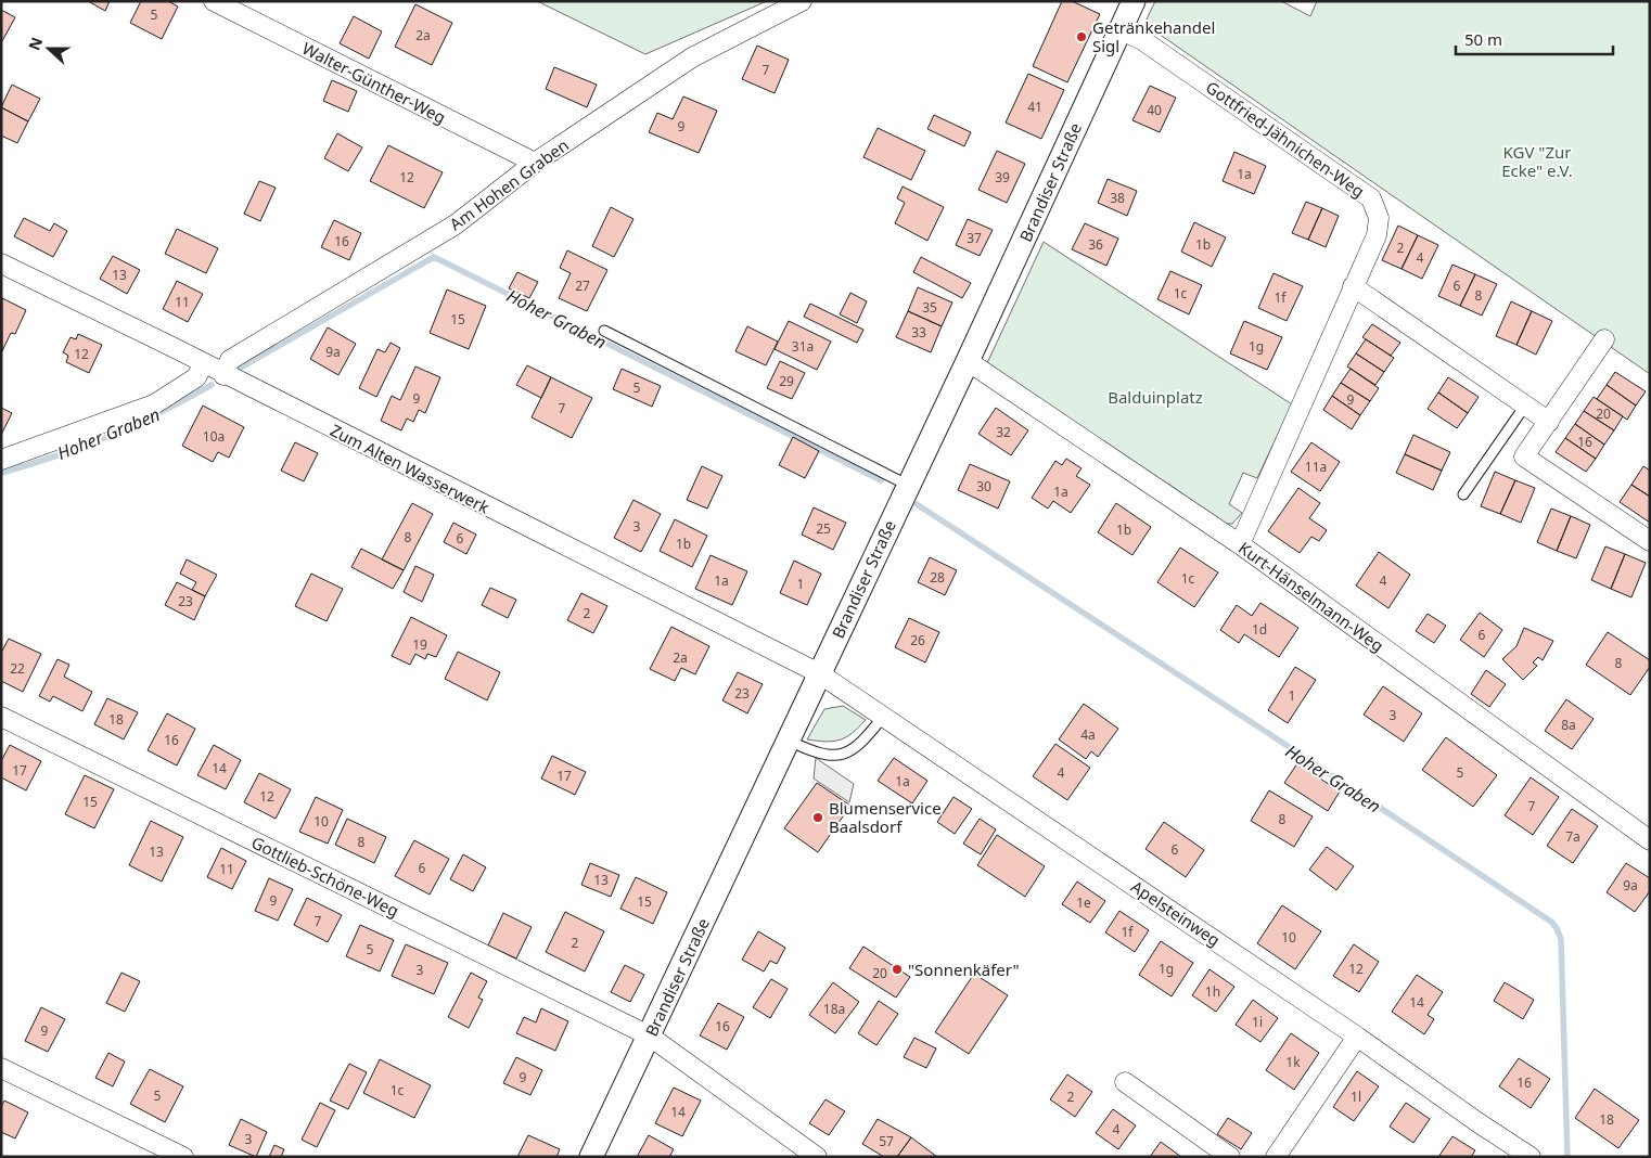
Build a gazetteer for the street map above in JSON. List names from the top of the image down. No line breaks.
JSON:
{"streets":{"street":["Walter-Günther-Weg","Gottfried-Jähnichen-Weg","Brandiser Straße","Am Hohen Graben","Zum Alten Wasserwerk","Kurt-Hänselmann-Weg","Gottlieb-Schöne-Weg","Apelsteinweg"]},"crossings":[["Walter-Günther-Weg","Am Hohen Graben"],["Gottfried-Jähnichen-Weg","Brandiser Straße"],["Gottfried-Jähnichen-Weg","Kurt-Hänselmann-Weg"],["Brandiser Straße","Zum Alten Wasserwerk"],["Brandiser Straße","Kurt-Hänselmann-Weg"],["Brandiser Straße","Gottlieb-Schöne-Weg"],["Brandiser Straße","Apelsteinweg"],["Am Hohen Graben","Zum Alten Wasserwerk"],["Zum Alten Wasserwerk","Apelsteinweg"]],"water":["Hoher Graben"],"parks":["KGV \"Zur Ecke\" e.V.","Balduinplatz"],"places":["Getränkehandel Sigl","Blumenservice Baalsdorf","\"Sonnenkäfer\""],"house_numbers":["5","2a","7","41","40","9","1a","12","39","38","37","16","36","1b","2","4","13","27","6","1c","8","1f","11","35","15","33","31a","1g","9a","12","29","5","9","9","7","20","32","10a","16","11a","30","1a","3","25","1b","8","6","1b","28","1c","1a","4","1","23","2","1d","6","26","19","2a","8","22","23","1","3","18","8a","4a","16","14","17","4","5","17","1a","12","15","7","8","10","7a","8","6","13","6","11","13","9a","9","15","1e","7","1f","10","2","5","1g","12","3","20","1h","14","18a","1i","16","9","1k","9","16","1c","5","2","1l","14","18","4","3","57"],"scale_bar":"50 m","north":"left"}
